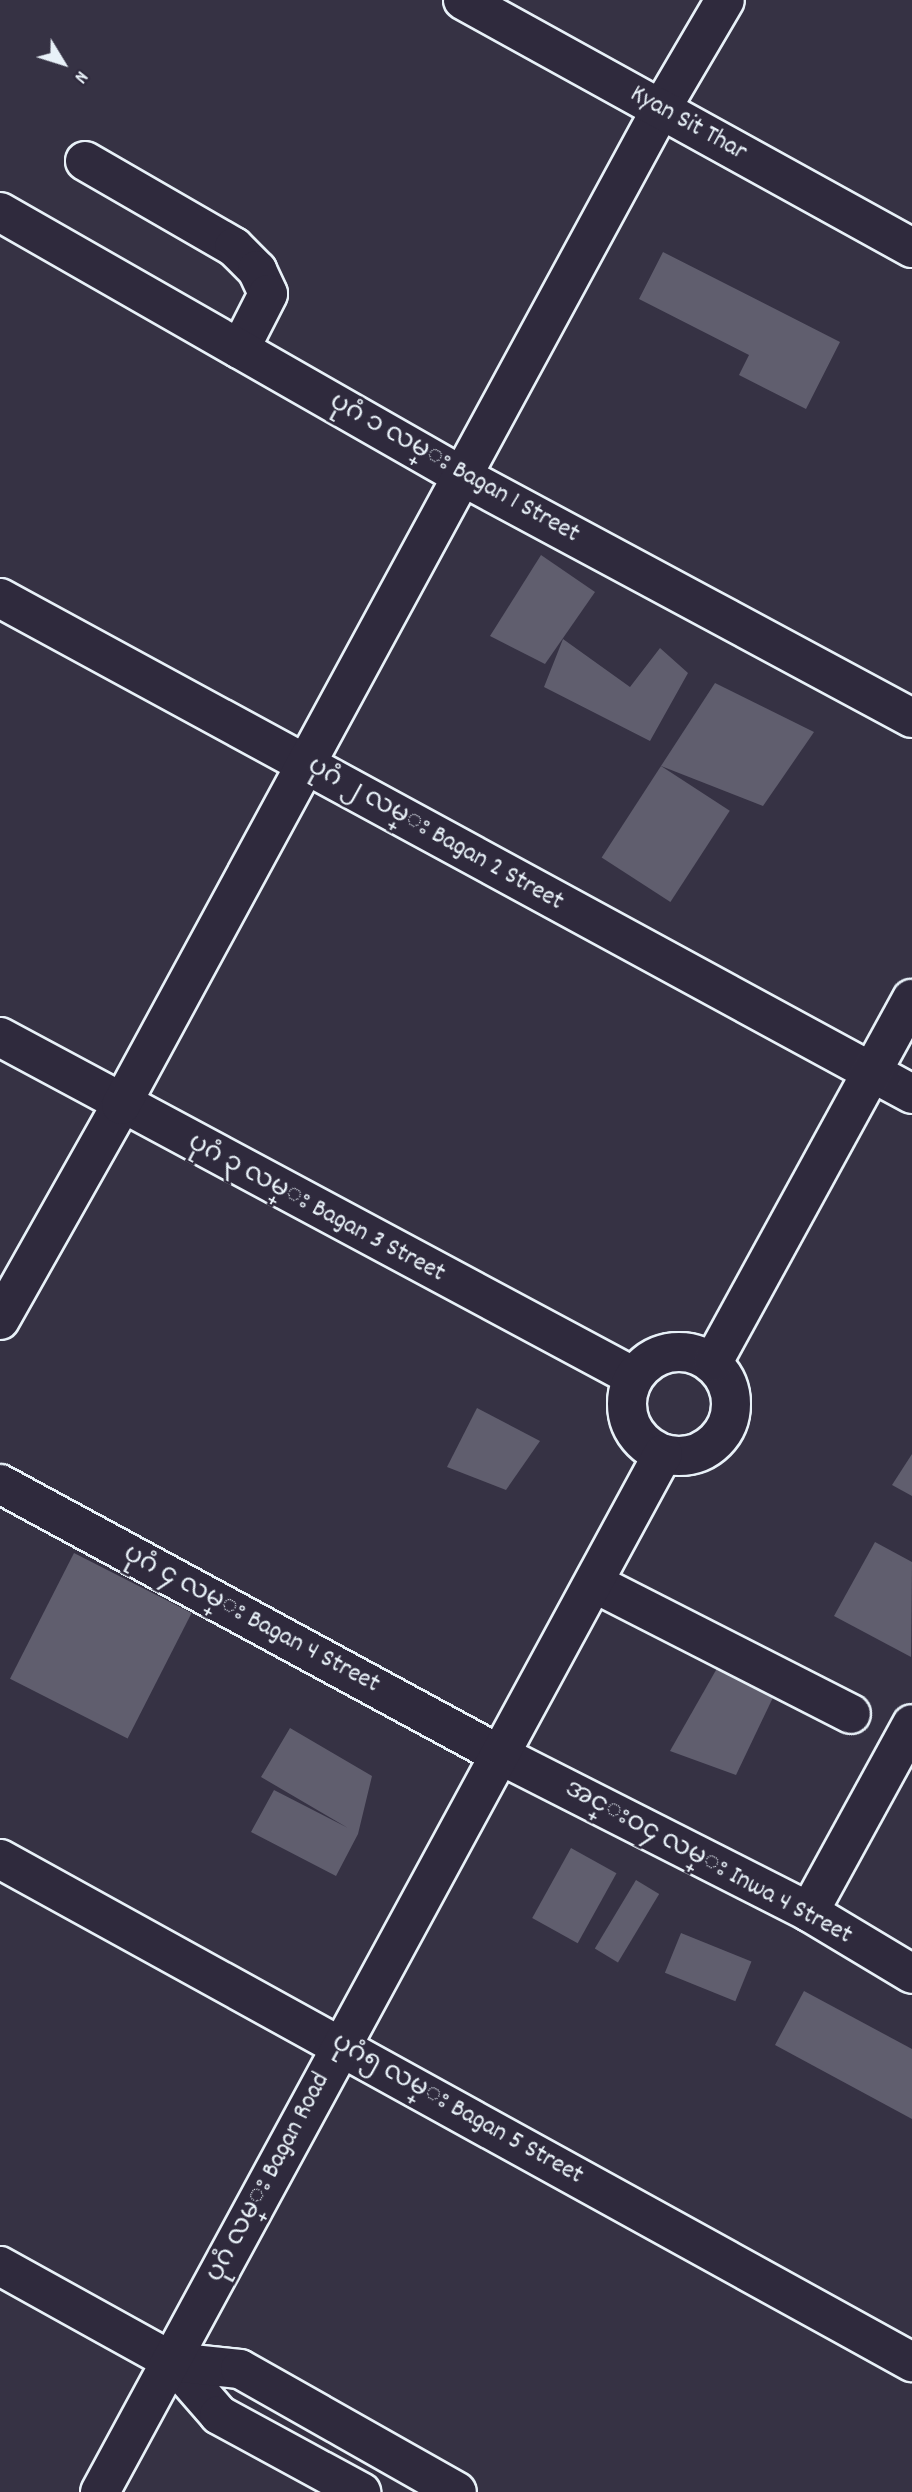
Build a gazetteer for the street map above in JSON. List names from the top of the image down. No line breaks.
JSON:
{"streets":{"street":["Kyan Sit Thar","ပုဂံ ၁ လမ္း Bagan 1 Street","ပုဂံ ၂ လမ္း Bagan 2 Street","ပုဂံ ၃ လမ္း Bagan 3 Street","ပုဂံ ၄ လမ္း Bagan 4 Street","အင္းဝ၄ လမ္း Inwa 4 Street","ပုဂံ၅ လမ္း Bagan 5 Street","ပုဂံ လမ္း Bagan Road"]},"crossings":[["ပုဂံ ၃ လမ္း Bagan 3 Street","ပုဂံ လမ္း Bagan Road"],["ပုဂံ ၄ လမ္း Bagan 4 Street","အင္းဝ၄ လမ္း Inwa 4 Street"],["ပုဂံ ၄ လမ္း Bagan 4 Street","ပုဂံ လမ္း Bagan Road"],["အင္းဝ၄ လမ္း Inwa 4 Street","ပုဂံ လမ္း Bagan Road"],["ပုဂံ၅ လမ္း Bagan 5 Street","ပုဂံ လမ္း Bagan Road"]],"north":"bottom right"}
